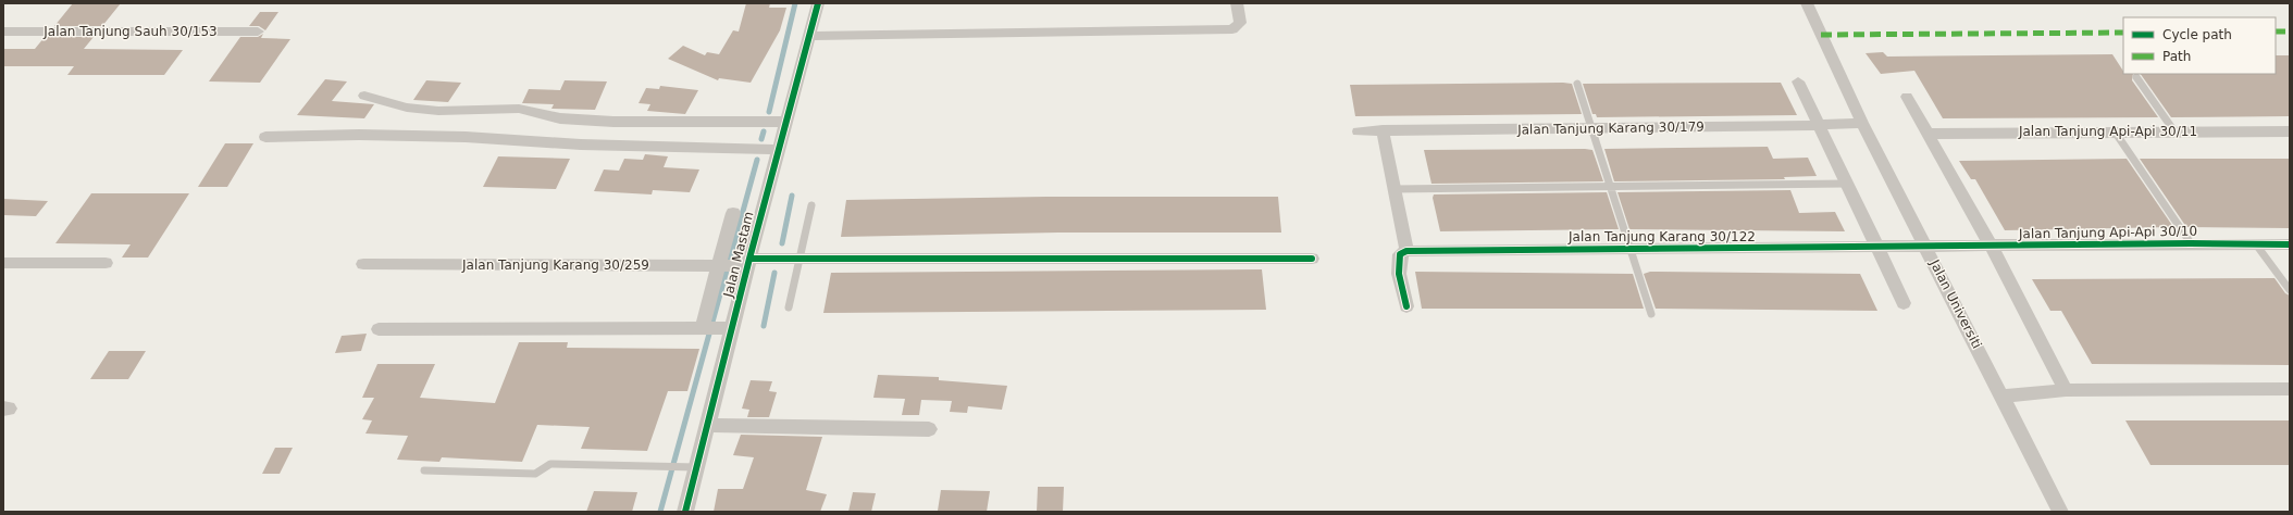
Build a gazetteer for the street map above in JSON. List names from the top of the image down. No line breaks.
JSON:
{"streets":{"street":["Jalan Tanjung Sauh 30/153","Jalan Tanjung Karang 30/179","Jalan Tanjung Api-Api 30/11","Jalan Tanjung Api-Api 30/10","Jalan Tanjung Karang 30/122","Jalan Mastam","Jalan Tanjung Karang 30/259","Jalan Universiti"]},"crossings":[["Jalan Tanjung Karang 30/179","Jalan Universiti"],["Jalan Tanjung Api-Api 30/10","Jalan Tanjung Karang 30/122"],["Jalan Tanjung Api-Api 30/10","Jalan Universiti"],["Jalan Tanjung Karang 30/122","Jalan Universiti"],["Jalan Mastam","Jalan Tanjung Karang 30/259"]],"legend":["Cycle path","Path"]}
